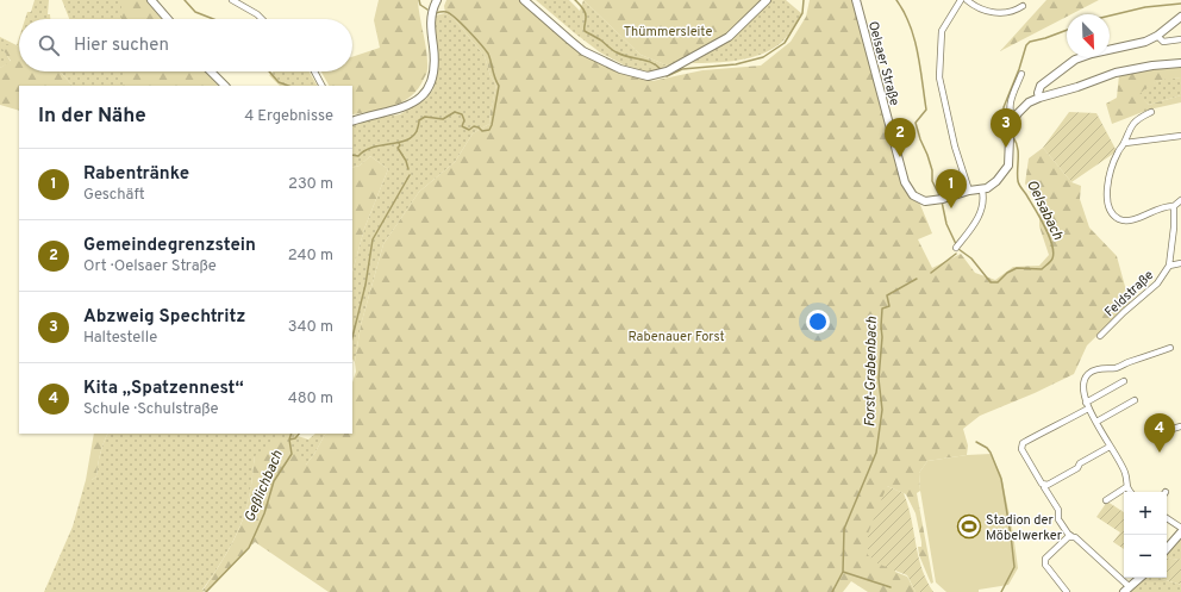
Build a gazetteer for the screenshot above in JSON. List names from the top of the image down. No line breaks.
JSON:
{"streets":{"main road":["Oelsaer Straße"],"street":["Feldstraße"]},"water":["Oelsabach","Forst-Grabenbach","Geßlichbach"],"parks":["Thümmersleite","Rabenauer Forst"],"places":{"sports":["Stadion der Möbelwerker"]},"north":"bottom right","page":{"search":"Hier suchen","heading":["In der Nähe","4 Ergebnisse"],"pins":["3","2","1","4"],"list":[{"mark":"1","name":"Rabentränke","note":"Geschäft","value":"230 m"},{"mark":"2","name":"Gemeindegrenzstein","note":"Ort · Oelsaer Straße","value":"240 m"},{"mark":"3","name":"Abzweig Spechtritz","note":"Haltestelle","value":"340 m"},{"mark":"4","name":"Kita „Spatzennest“","note":"Schule · Schulstraße","value":"480 m"}],"map_buttons":["+","−"]}}
